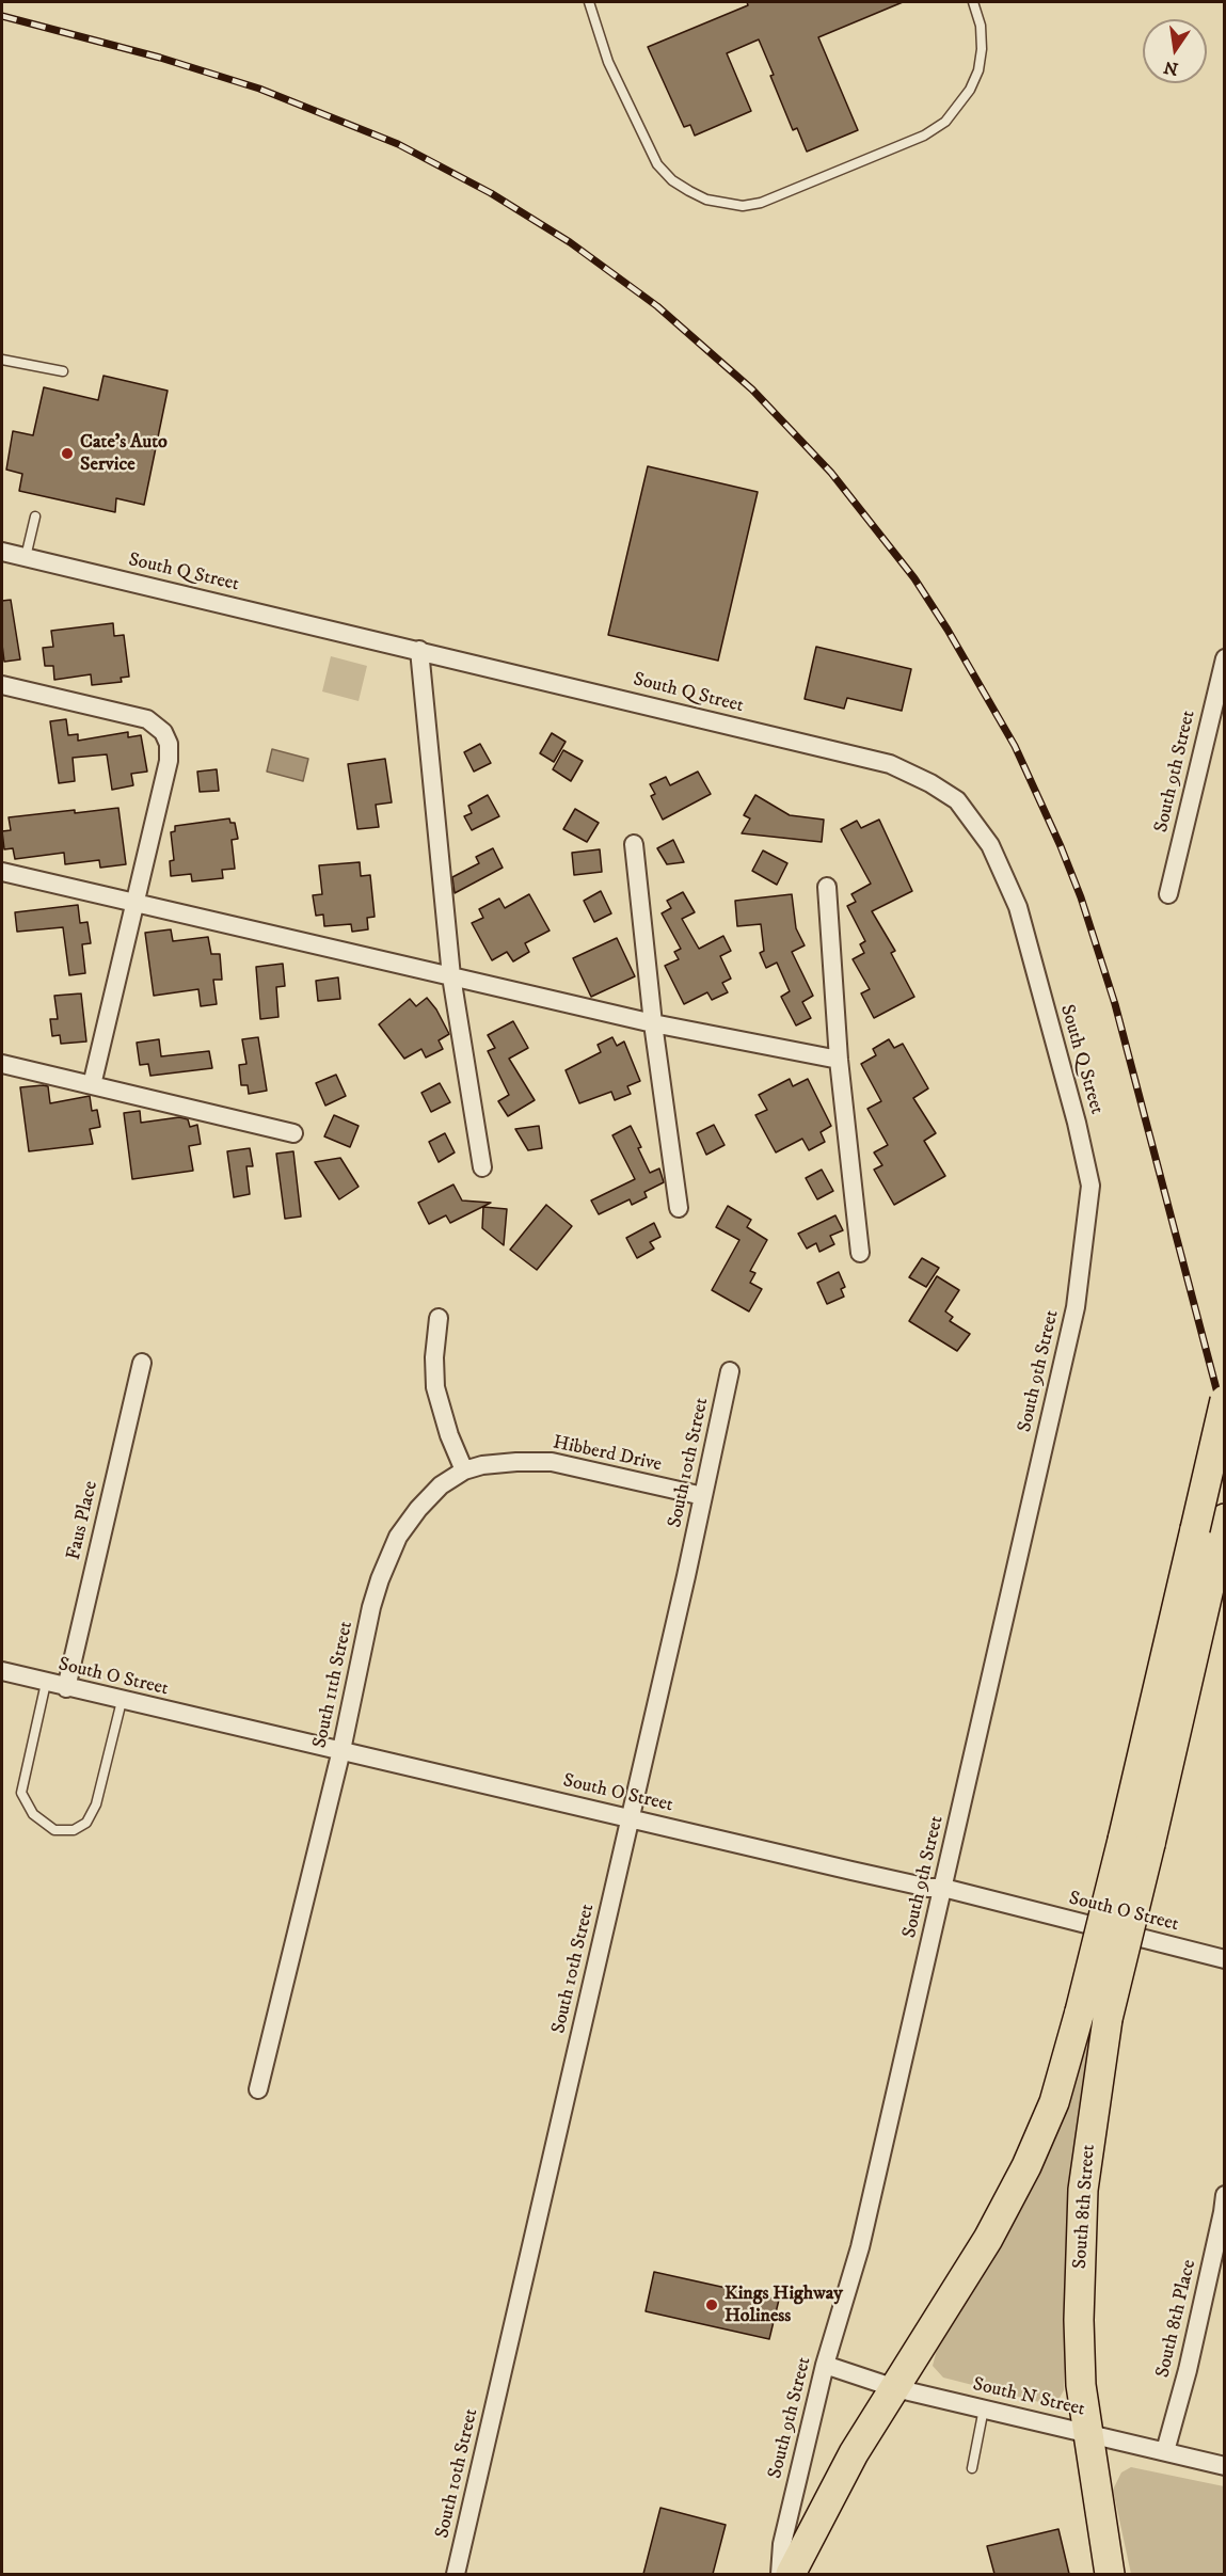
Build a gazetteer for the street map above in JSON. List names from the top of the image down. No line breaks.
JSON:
{"streets":{"highway":["South 8th Street"],"street":["South Q Street","South 9th Street","Hibberd Drive","South 10th Street","Faus Place","South O Street","South 11th Street","South 8th Place","South N Street"]},"crossings":[["South Q Street","South 9th Street"],["South 9th Street","South O Street"],["South 9th Street","South N Street"],["Hibberd Drive","South 10th Street"],["Hibberd Drive","South 11th Street"],["South 10th Street","South O Street"],["Faus Place","South O Street"],["South O Street","South 11th Street"],["South 8th Street","South N Street"],["South 8th Place","South N Street"]],"places":["Cate's Auto Service","Kings Highway Holiness"],"north":"bottom"}
